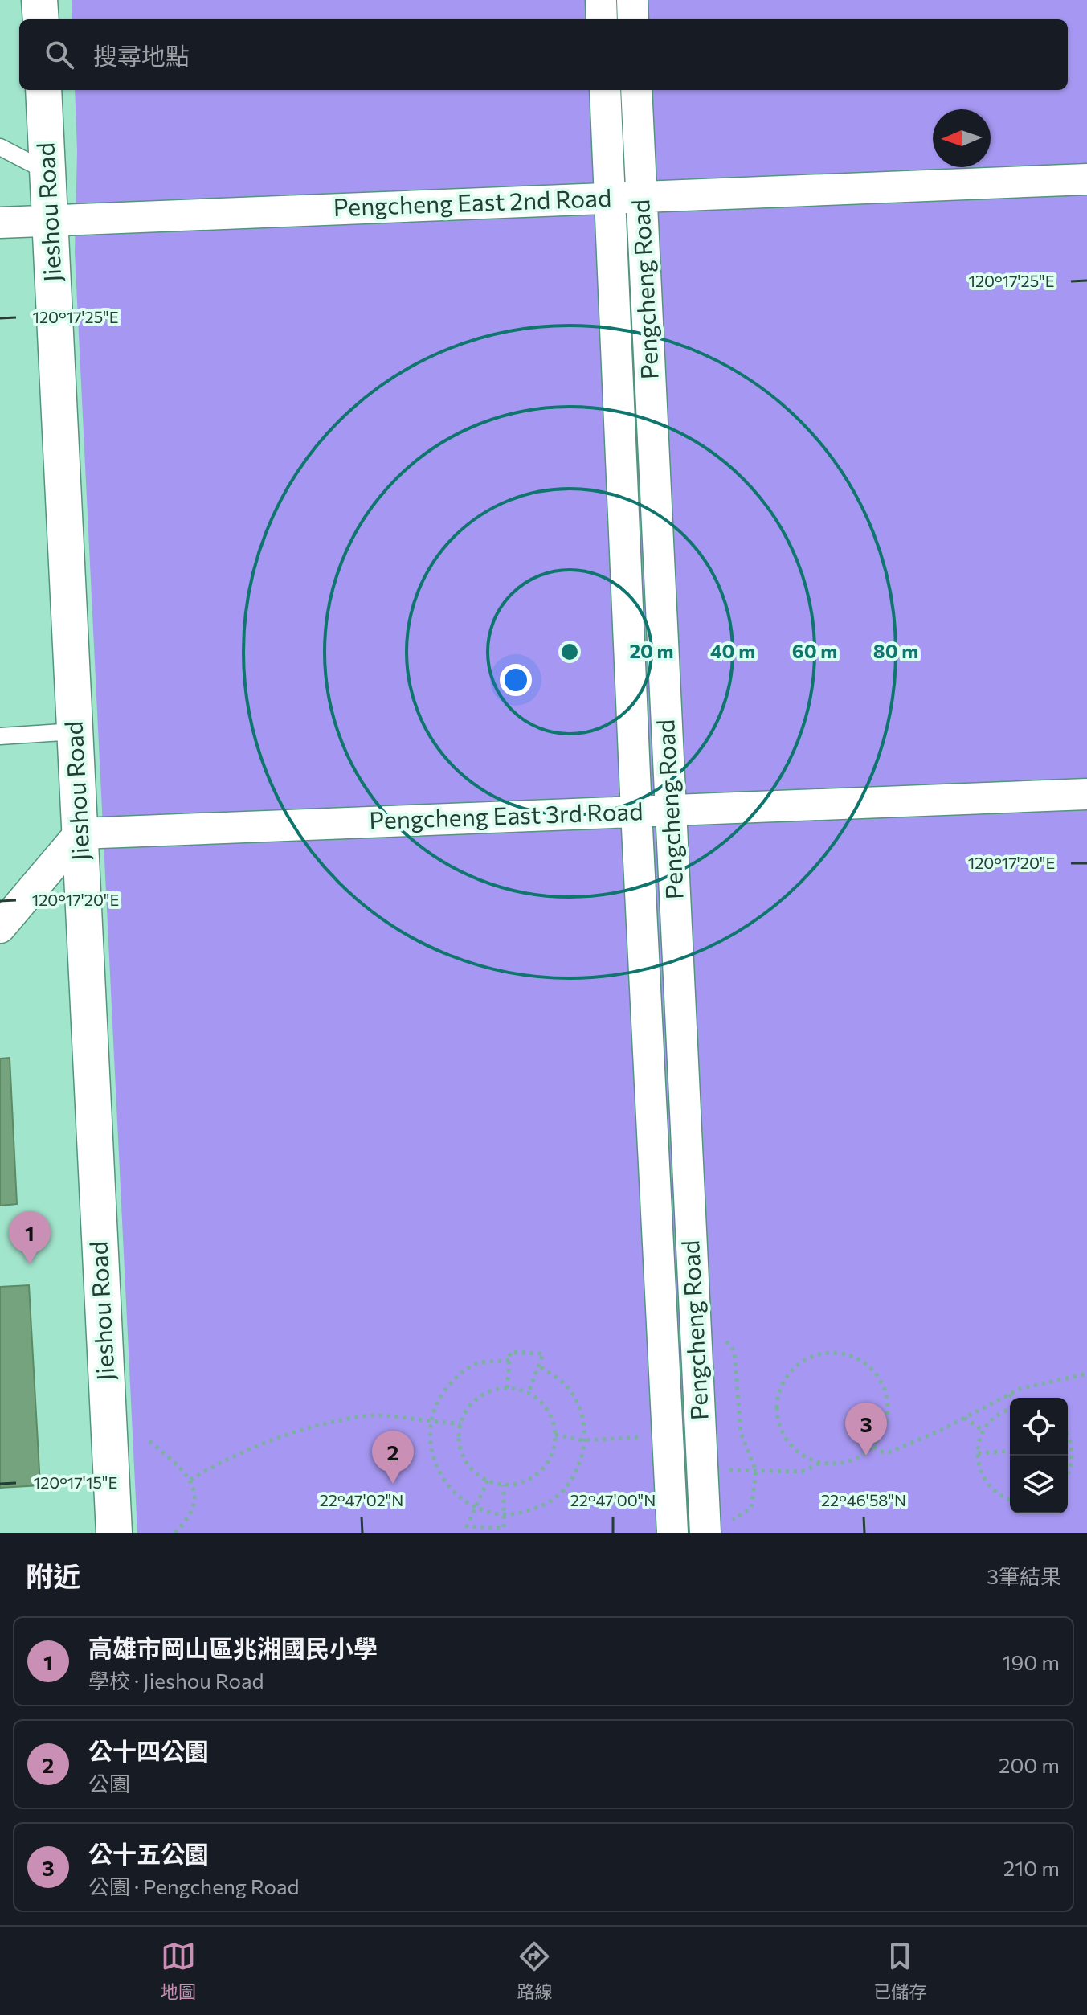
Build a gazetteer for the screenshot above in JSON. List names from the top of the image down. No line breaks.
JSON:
{"streets":{"main road":["Jieshou Road"],"street":["Pengcheng East 2nd Road","Pengcheng Road","Pengcheng East 3rd Road"]},"crossings":[["Pengcheng East 2nd Road","Jieshou Road"],["Pengcheng East 2nd Road","Pengcheng Road"],["Jieshou Road","Pengcheng East 3rd Road"],["Pengcheng Road","Pengcheng East 3rd Road"]],"north":"left","page":{"search":"搜尋地點","pins":["1","3","2"],"heading":["附近","3筆結果"],"list":[{"mark":"1","name":"高雄市岡山區兆湘國民小學","note":"學校 · Jieshou Road","value":"190 m"},{"mark":"2","name":"公十四公園","note":"公園","value":"200 m"},{"mark":"3","name":"公十五公園","note":"公園 · Pengcheng Road","value":"210 m"}],"nav":["地圖","路線","已儲存"]},"coordinates":["120°17'25\"E","120°17'20\"E","120°17'15\"E","22°47'02\"N","22°47'00\"N","22°46'58\"N"],"rings":["20 m","40 m","60 m","80 m"]}
